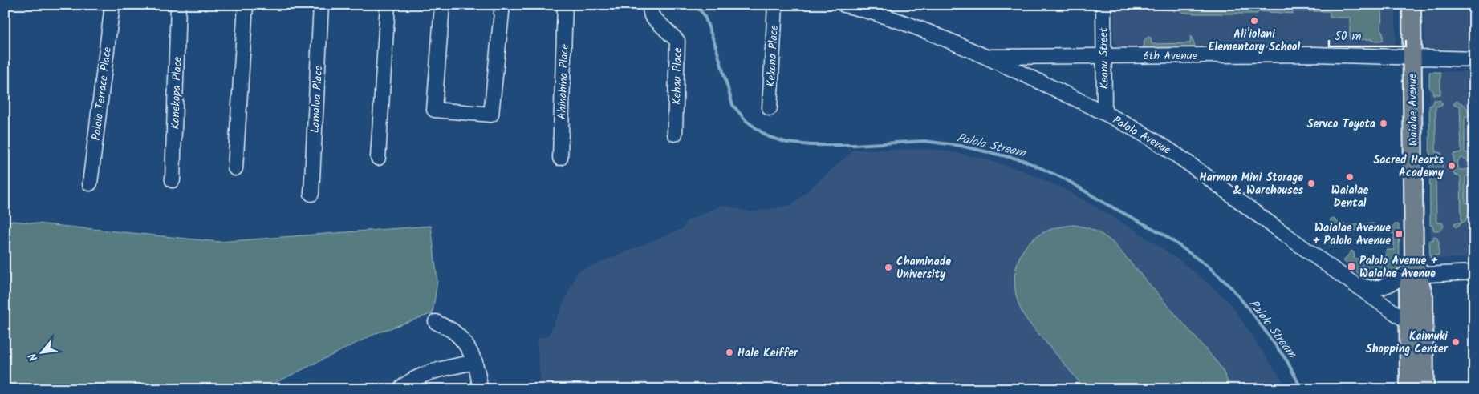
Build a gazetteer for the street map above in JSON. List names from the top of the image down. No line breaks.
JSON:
{"streets":{"main road":["Waialae Avenue"],"street":["6th Avenue","Kekona Place","Keanu Street","Kehau Place","Ahinahina Place","Kanekopa Place","Palolo Terrace Place","Lamaloa Place","Palolo Avenue"]},"crossings":[["6th Avenue","Keanu Street"],["6th Avenue","Waialae Avenue"],["6th Avenue","Palolo Avenue"],["Keanu Street","Palolo Avenue"],["Waialae Avenue","Palolo Avenue"]],"water":["Palolo Stream"],"places":{"other":["Ali'iolani Elementary School","Servco Toyota","Sacred Hearts Academy","Waialae Dental","Harmon Mini Storage & Warehouses","Chaminade University","Kaimuki Shopping Center","Hale Keiffer"],"transit":["Waialae Avenue + Palolo Avenue","Palolo Avenue + Waialae Avenue"]},"scale_bar":"50 m","north":"bottom left"}
